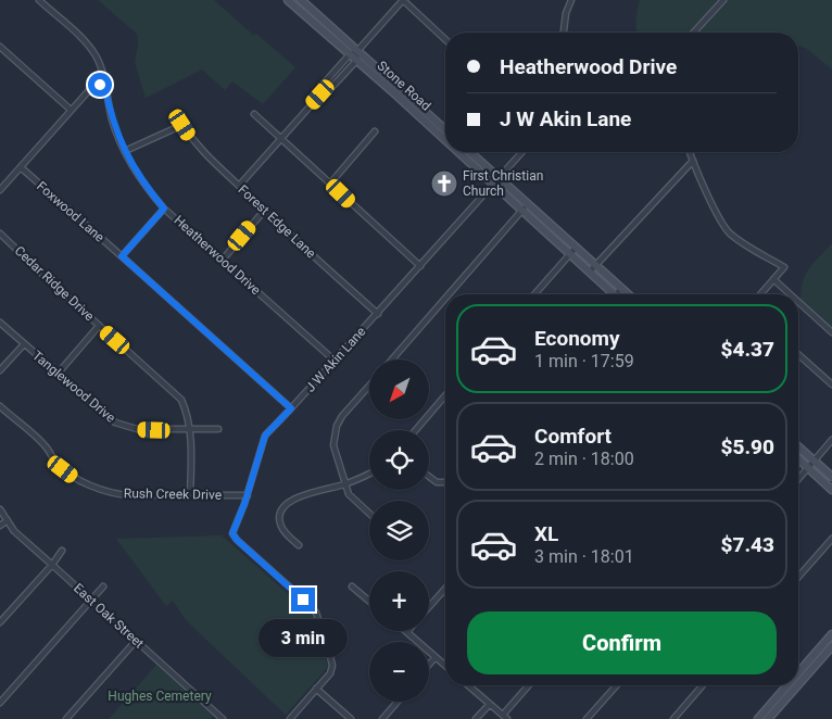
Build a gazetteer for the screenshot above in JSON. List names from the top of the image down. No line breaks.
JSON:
{"streets":{"main road":["Stone Road"],"street":["Foxwood Lane","Forest Edge Lane","Heatherwood Drive","Cedar Ridge Drive","J W Akin Lane","Tanglewood Drive","Rush Creek Drive","East Oak Street"]},"crossings":[["Stone Road","J W Akin Lane"],["Foxwood Lane","J W Akin Lane"],["Forest Edge Lane","Heatherwood Drive"],["Forest Edge Lane","J W Akin Lane"],["Heatherwood Drive","J W Akin Lane"],["Cedar Ridge Drive","Tanglewood Drive"],["Cedar Ridge Drive","Rush Creek Drive"],["J W Akin Lane","Rush Creek Drive"]],"parks":["Hughes Cemetery"],"places":{"church":["First Christian Church"]},"north":"bottom left","page":{"banner":["Heatherwood Drive","J W Akin Lane"],"list":[{"name":"Economy","note":"1 min · 17:59","value":"$4.37"},{"name":"Comfort","note":"2 min · 18:00","value":"$5.90"},{"name":"XL","note":"3 min · 18:01","value":"$7.43"}],"map_buttons":["+","−"],"buttons":"Confirm","bubble":"3 min"}}
